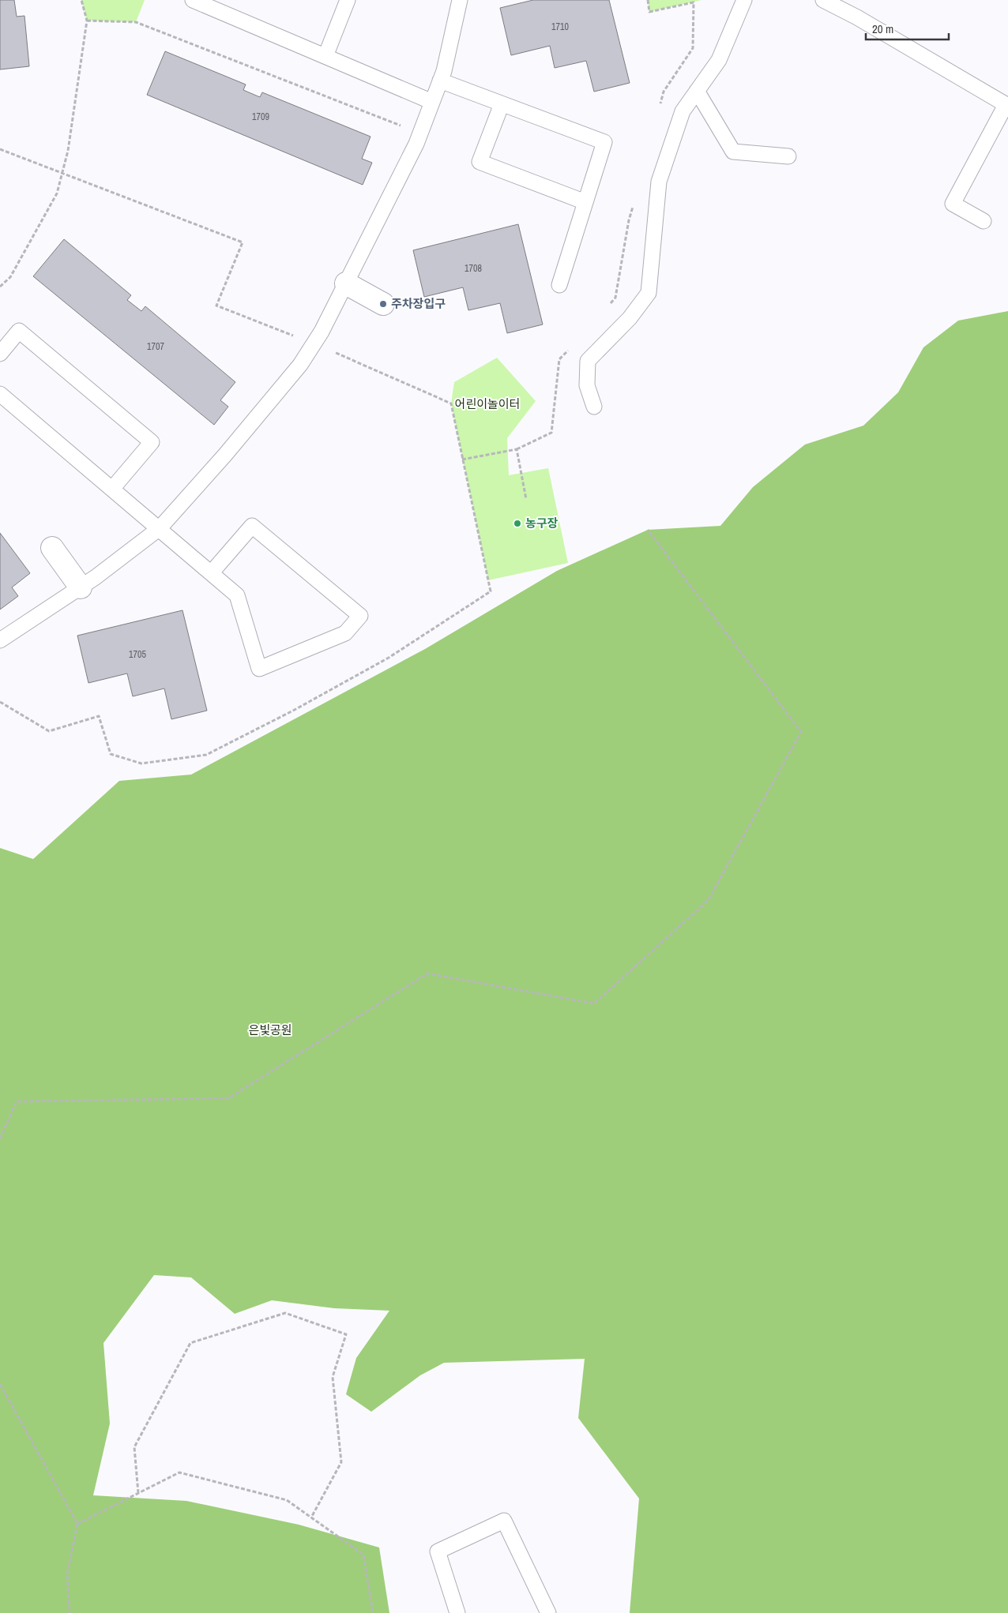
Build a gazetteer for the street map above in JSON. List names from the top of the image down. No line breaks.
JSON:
{"parks":["어린이놀이터","은빛공원"],"places":["주차장입구","농구장"],"house_numbers":["1710","1709","1708","1707","1705"],"scale_bar":"20 m"}
